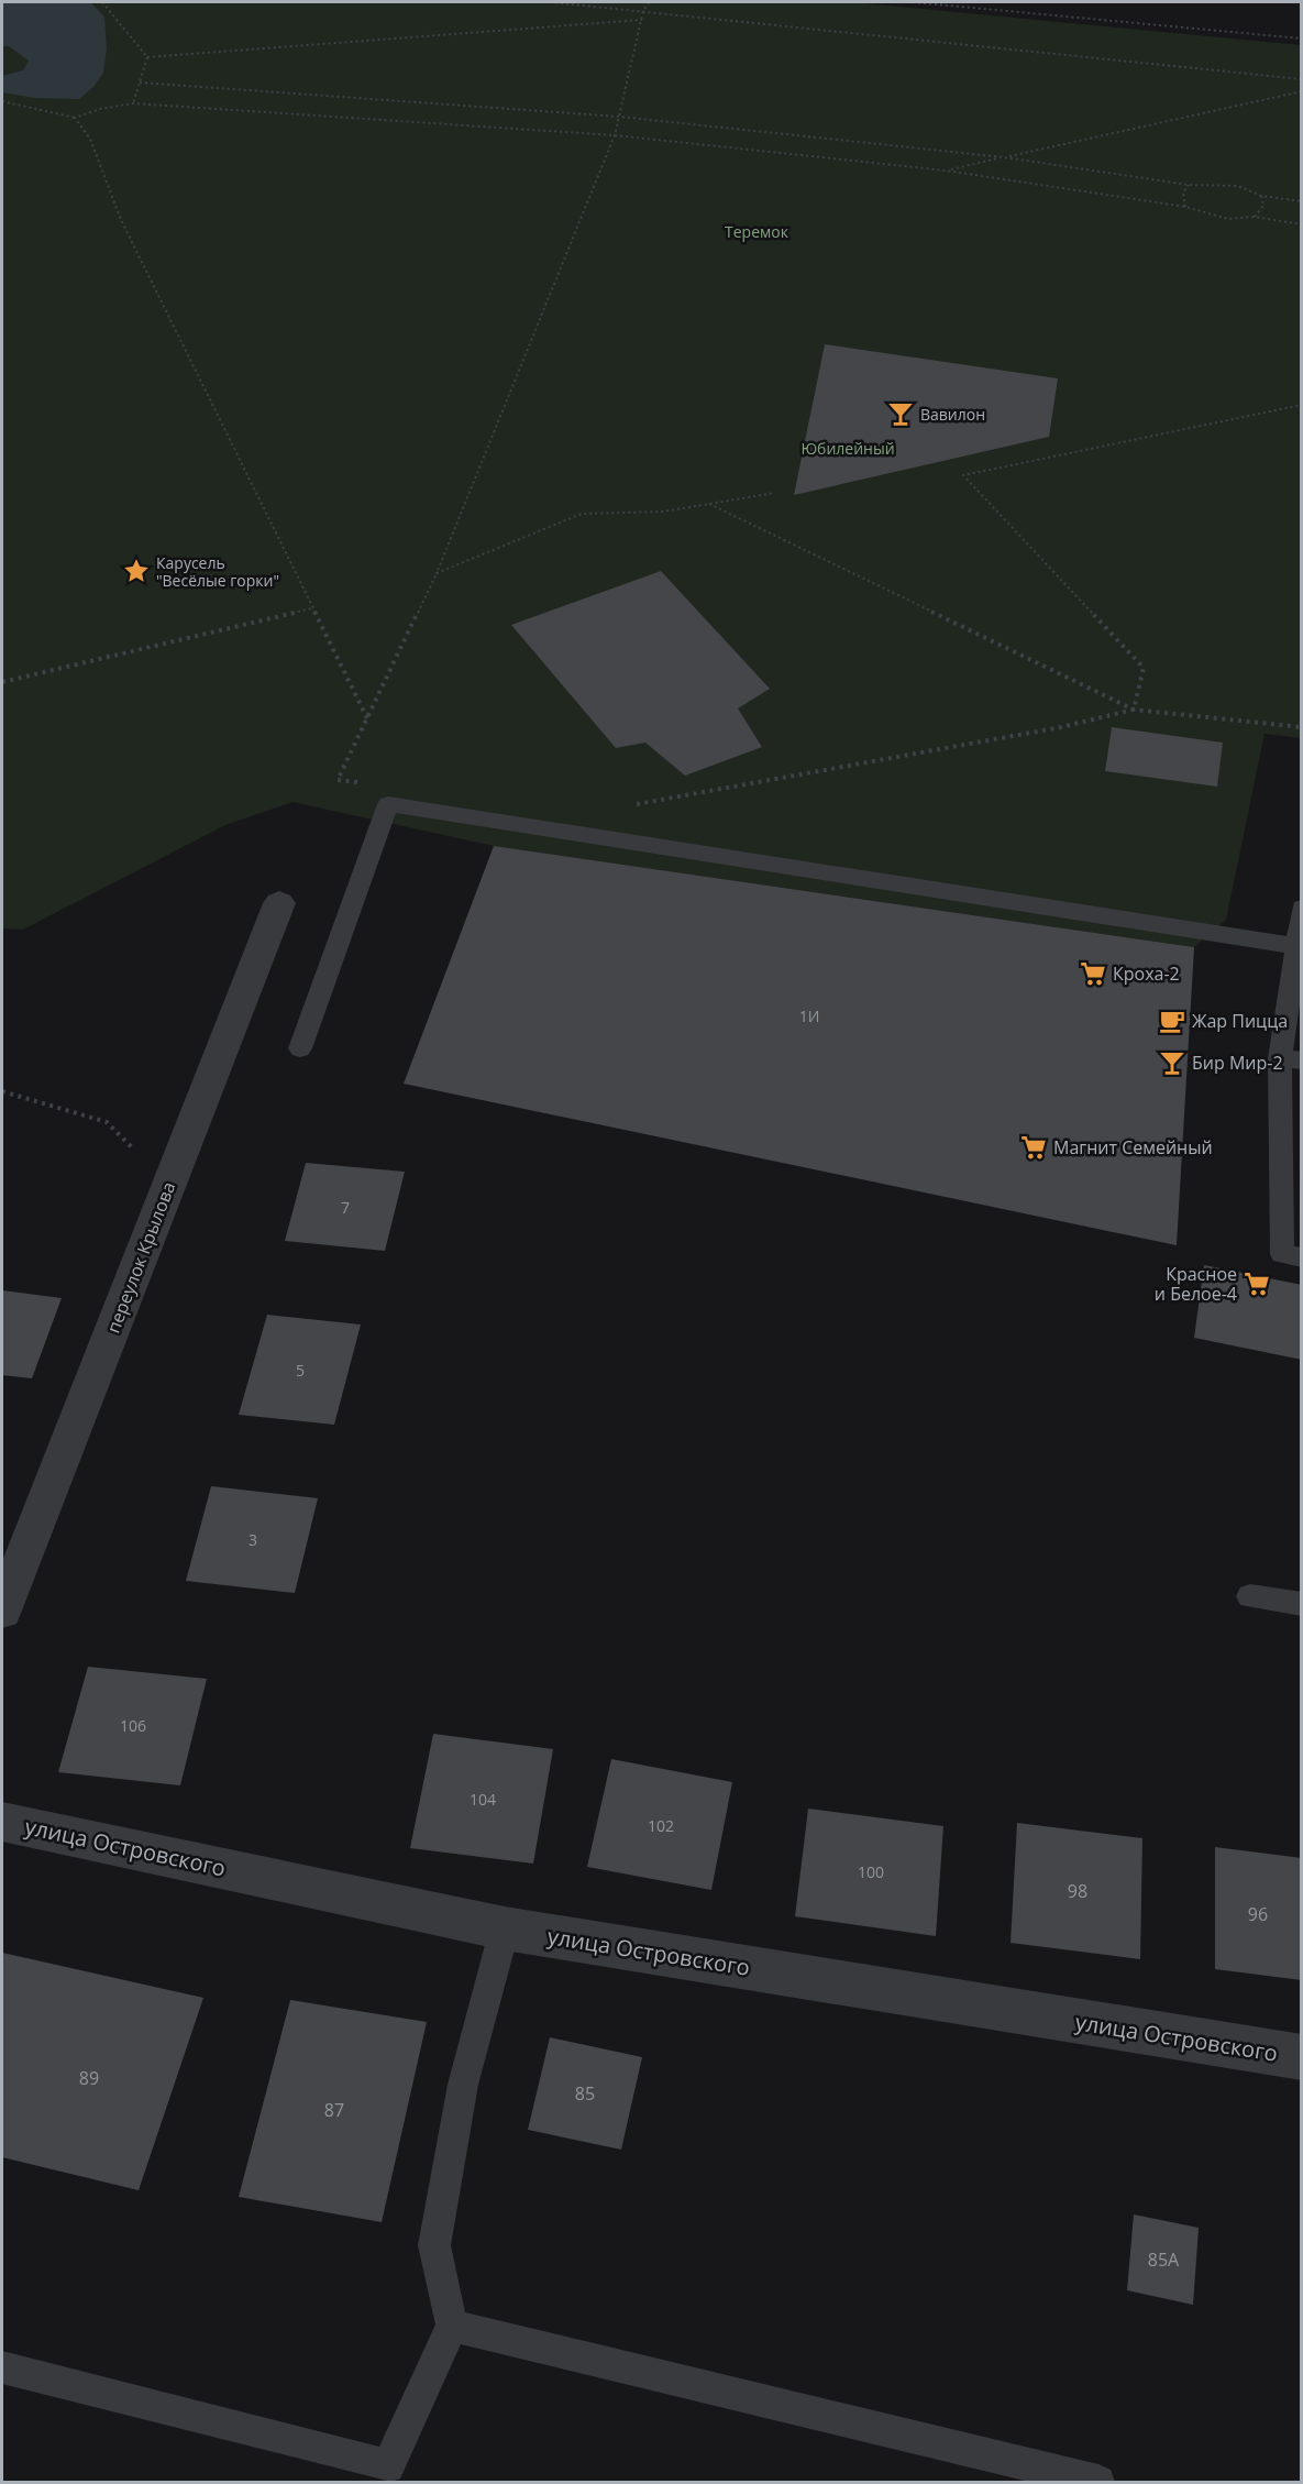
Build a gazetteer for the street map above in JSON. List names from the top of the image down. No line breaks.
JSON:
{"streets":{"street":["переулок Крылова","улица Островского"]},"parks":["Теремок","Юбилейный"],"places":{"bar":["Вавилон","Бир Мир-2"],"place":["Карусель \"Весёлые горки\""],"supermarket":["Кроха-2","Магнит Семейный","Красное и Белое-4"],"cafe":["Жар Пицца"]},"house_numbers":["1И","7","5","3","106","104","102","100","98","96","89","85","87","85А"]}
